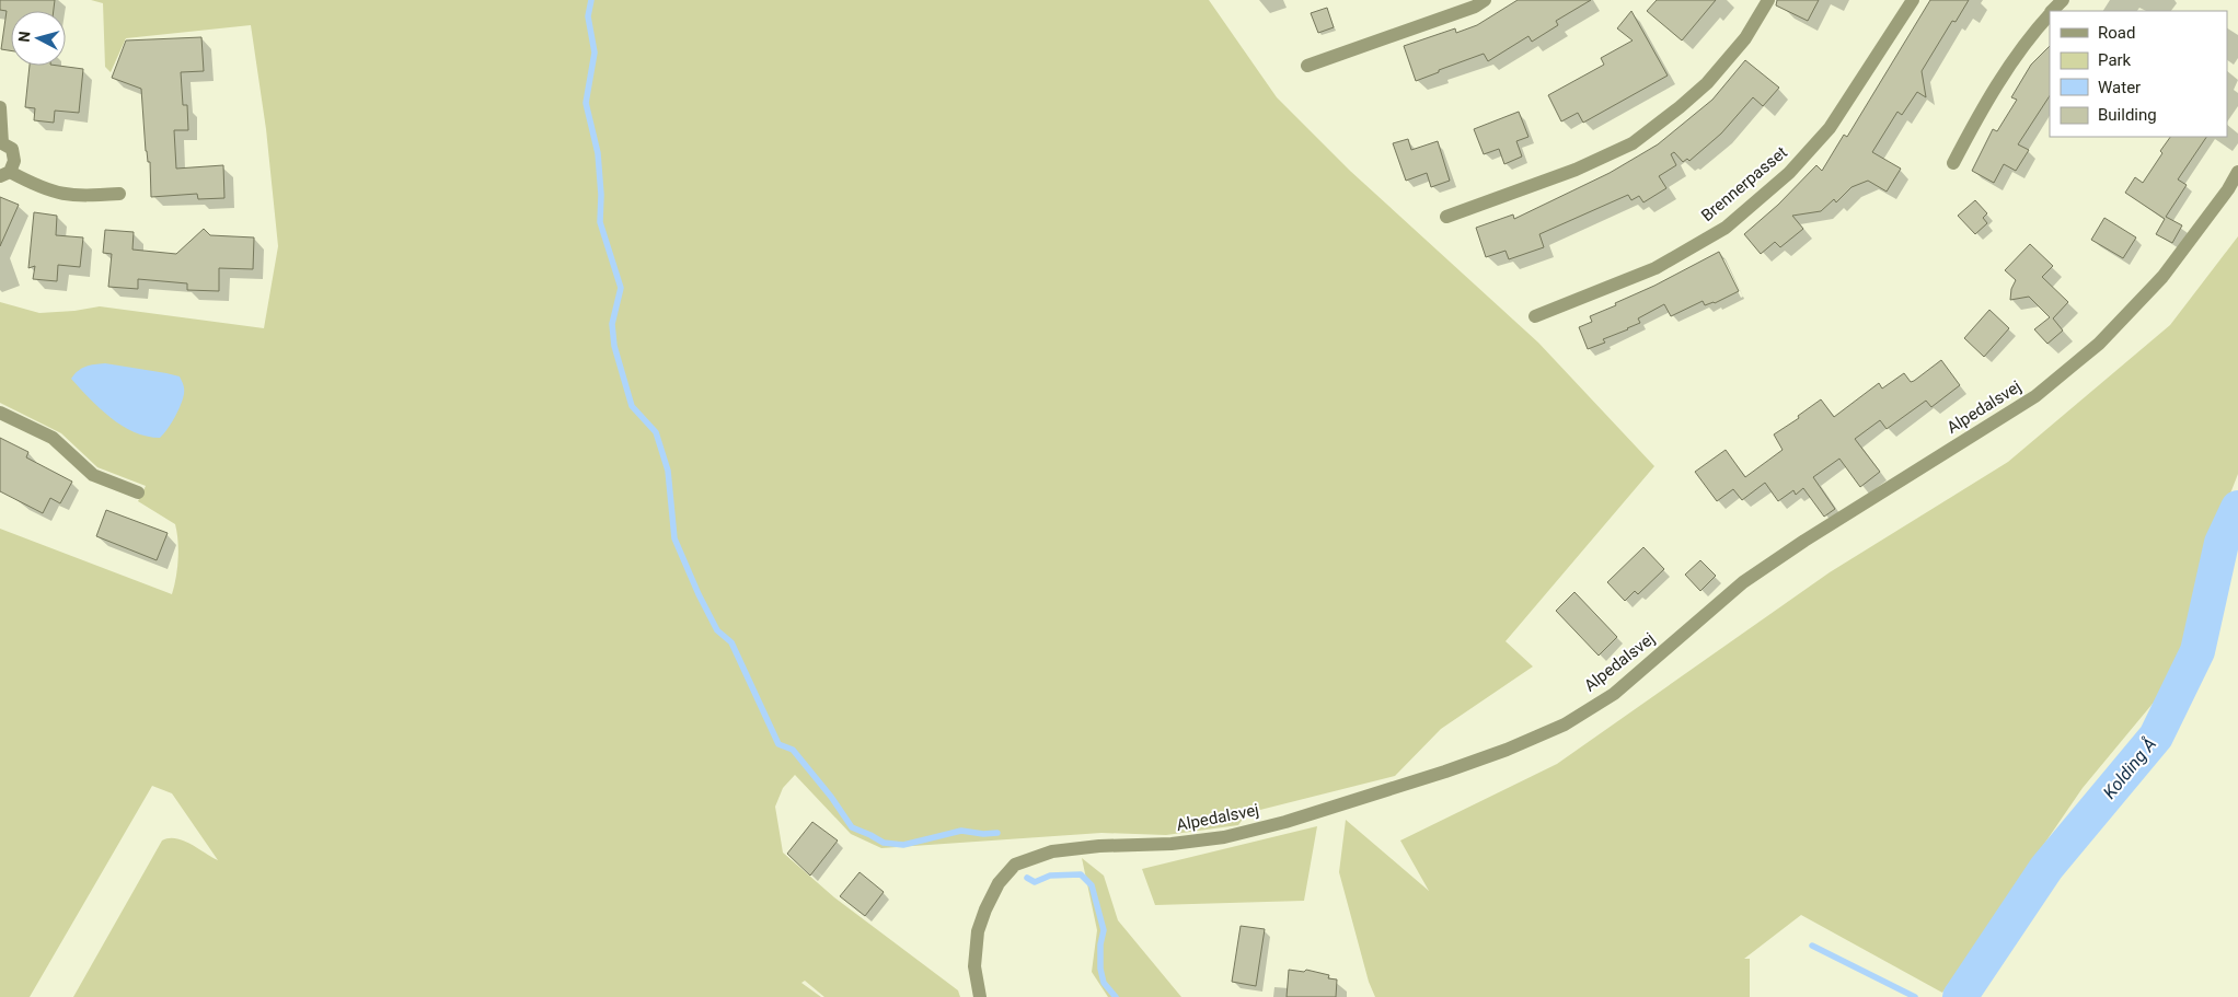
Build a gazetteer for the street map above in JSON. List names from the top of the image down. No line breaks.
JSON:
{"streets":{"street":["Brennerpasset","Alpedalsvej"]},"water":["Kolding Å"],"legend":["Road","Park","Water","Building"],"north":"left"}
